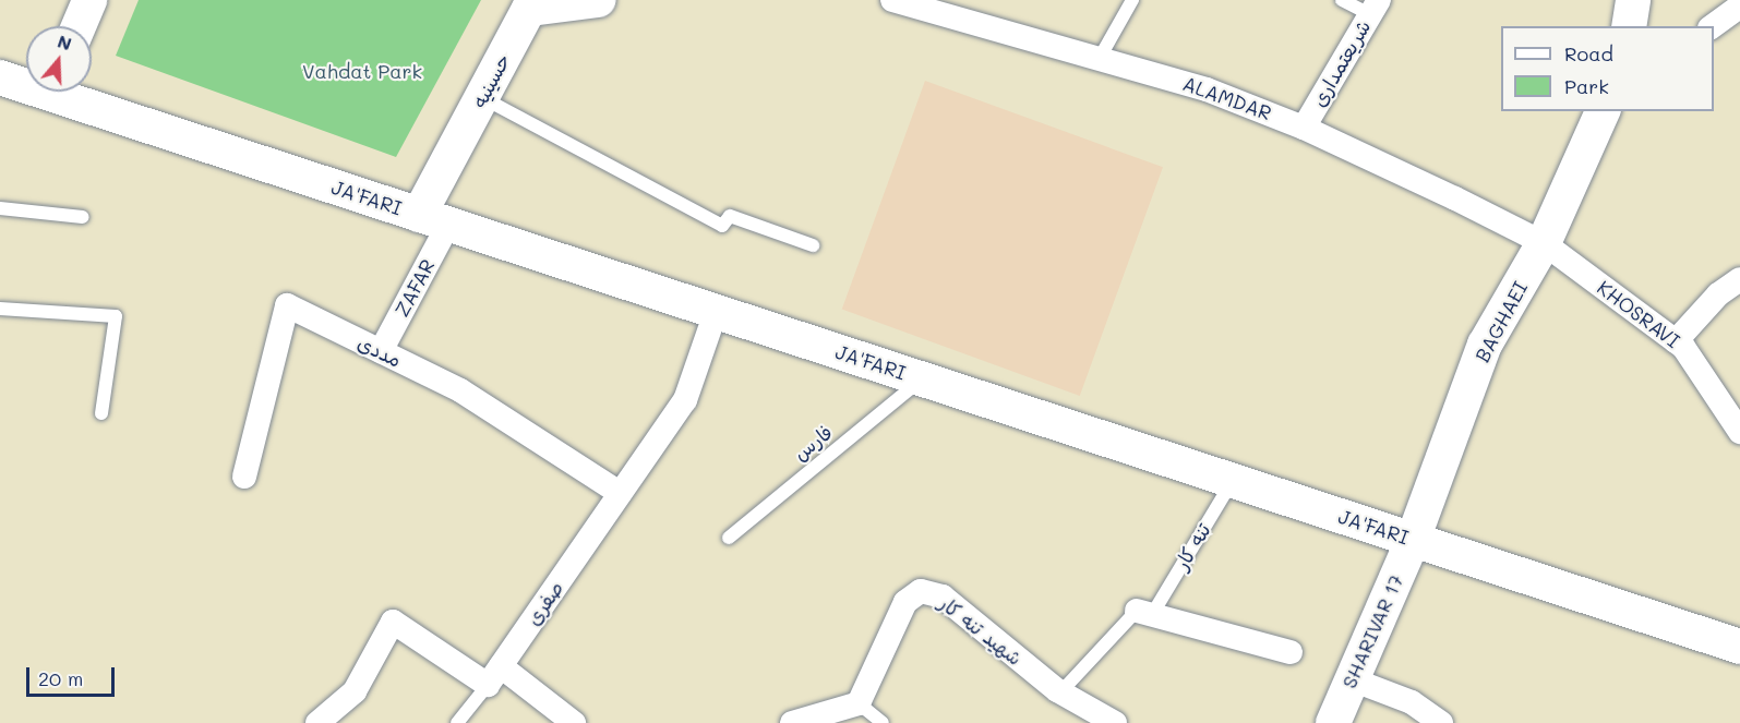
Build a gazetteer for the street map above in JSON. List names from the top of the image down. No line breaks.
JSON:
{"streets":{"street":["شریعتمداری","حسینیه","ALAMDAR","JA'FARI","ZAFAR","KHOSRAVI","BAGHAEI","مددی","صفری","شهید تنه کار","SHARIVAR 17"],"lane":["فارس","تنه کار"]},"crossings":[["شریعتمداری","ALAMDAR"],["حسینیه","JA'FARI"],["حسینیه","ZAFAR"],["ALAMDAR","KHOSRAVI"],["ALAMDAR","BAGHAEI"],["JA'FARI","ZAFAR"],["JA'FARI","BAGHAEI"],["JA'FARI","فارس"],["JA'FARI","تنه کار"],["JA'FARI","صفری"],["JA'FARI","SHARIVAR 17"],["ZAFAR","مددی"],["KHOSRAVI","BAGHAEI"],["BAGHAEI","SHARIVAR 17"],["مددی","صفری"],["تنه کار","شهید تنه کار"]],"parks":["Vahdat Park"],"legend":["Road","Park"],"scale_bar":"20 m","north":"top"}
